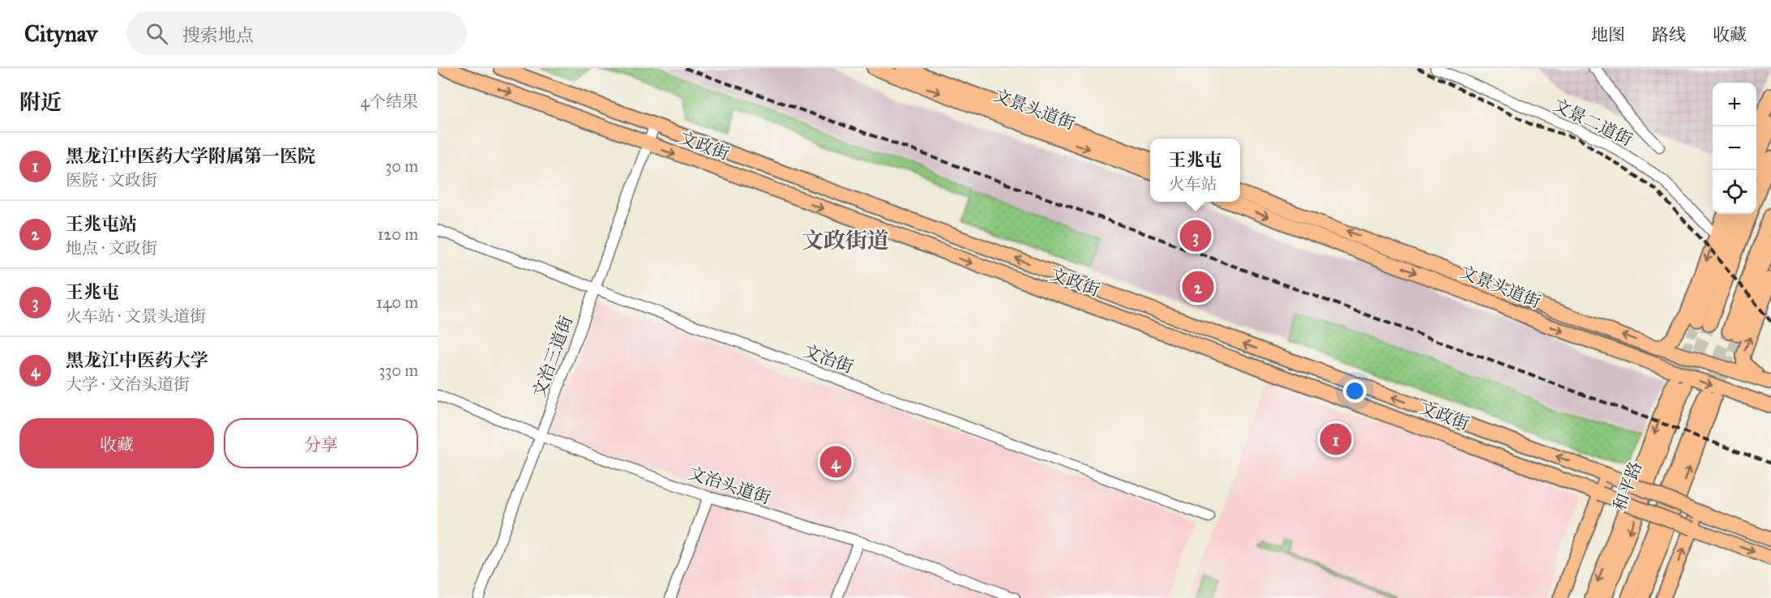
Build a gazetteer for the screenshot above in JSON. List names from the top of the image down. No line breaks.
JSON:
{"streets":{"main road":["文景头道街","文政街","和平路"],"street":["文景二道街","文治三道街","文治街","文治头道街"]},"crossings":[["文政街","文治三道街"],["文治三道街","文治街"],["文治三道街","文治头道街"]],"districts":["文政街道"],"page":{"header":"Citynav","search":"搜索地点","nav":["地图","路线","收藏"],"heading":["附近","4个结果"],"map_buttons":["+","−"],"list":[{"mark":"1","name":"黑龙江中医药大学附属第一医院","note":"医院 · 文政街","value":"30 m"},{"mark":"2","name":"王兆屯站","note":"地点 · 文政街","value":"120 m"},{"mark":"3","name":"王兆屯","note":"火车站 · 文景头道街","value":"140 m"},{"mark":"4","name":"黑龙江中医药大学","note":"大学 · 文治头道街","value":"330 m"}],"popup":["王兆屯","火车站"],"pins":["3","2","1","4"],"buttons":["收藏","分享"]}}
